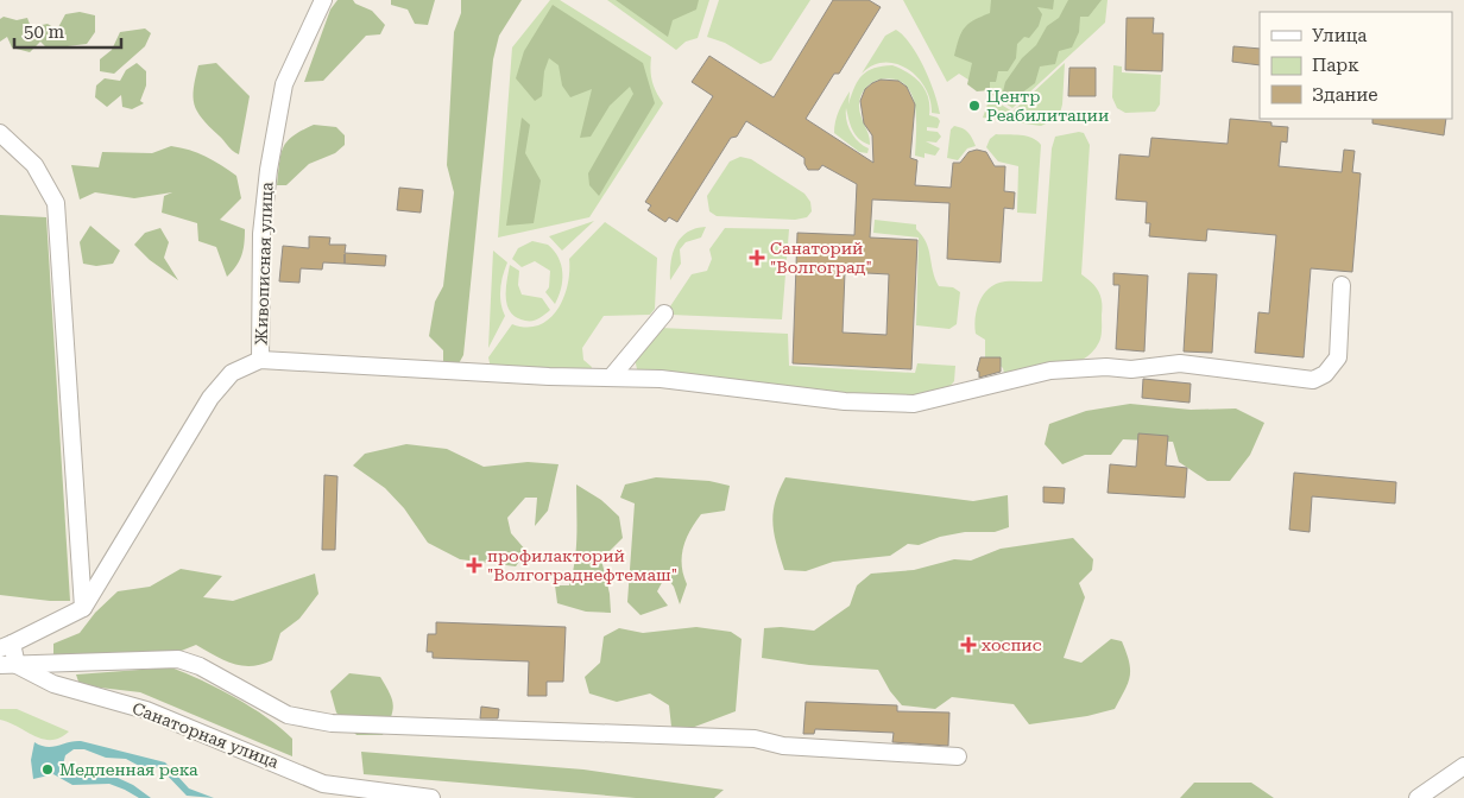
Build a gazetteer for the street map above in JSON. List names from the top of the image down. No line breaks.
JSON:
{"streets":{"street":["Живописная улица","Санаторная улица"]},"places":{"other":["Центр Реабилитации","Медленная река"],"health":["Санаторий \"Волгоград\"","профилакторий \"Волгограднефтемаш\"","хоспис"]},"legend":["Улица","Парк","Здание"],"scale_bar":"50 m"}
